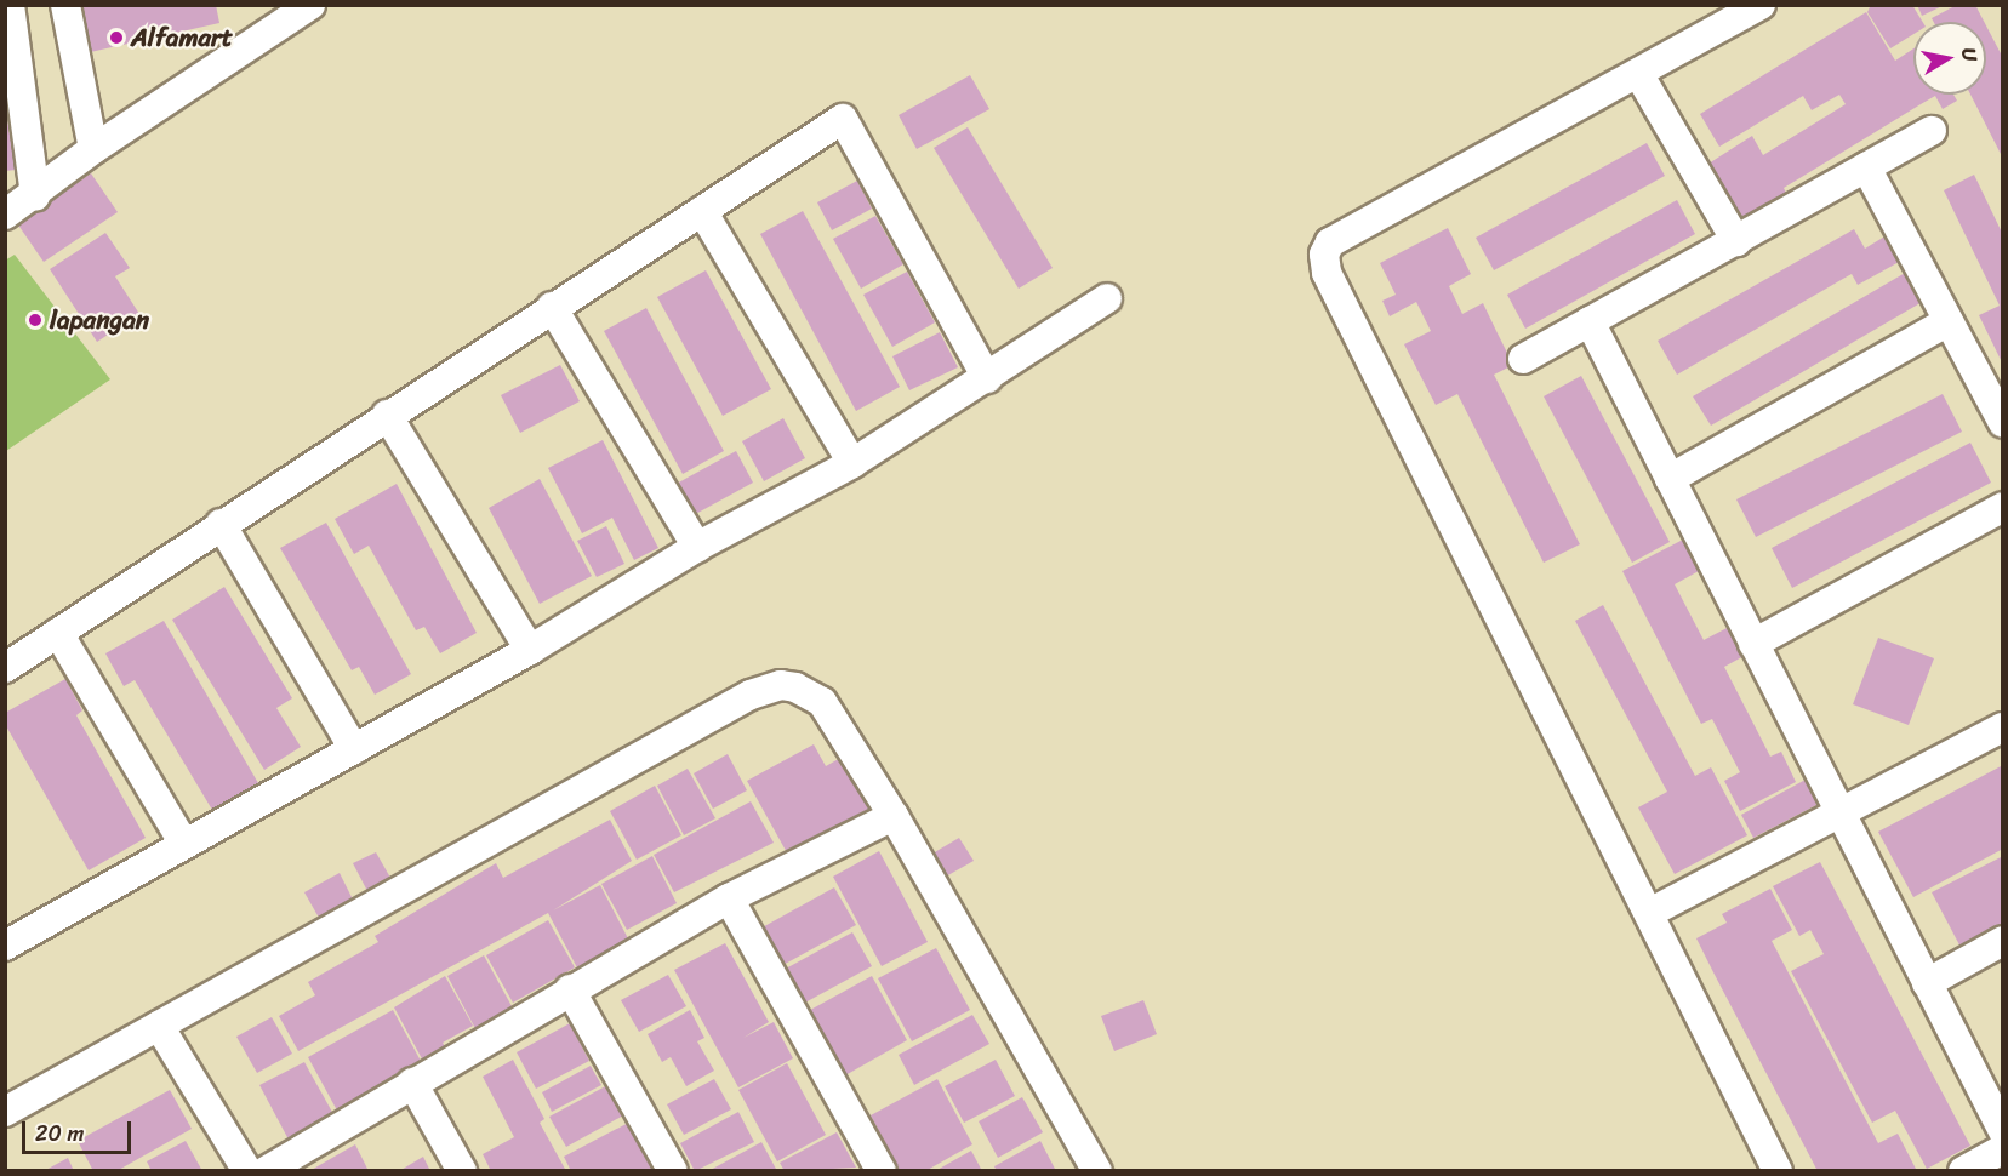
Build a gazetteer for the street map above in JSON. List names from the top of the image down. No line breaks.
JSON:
{"places":["Alfamart","lapangan"],"scale_bar":"20 m","north":"right"}
